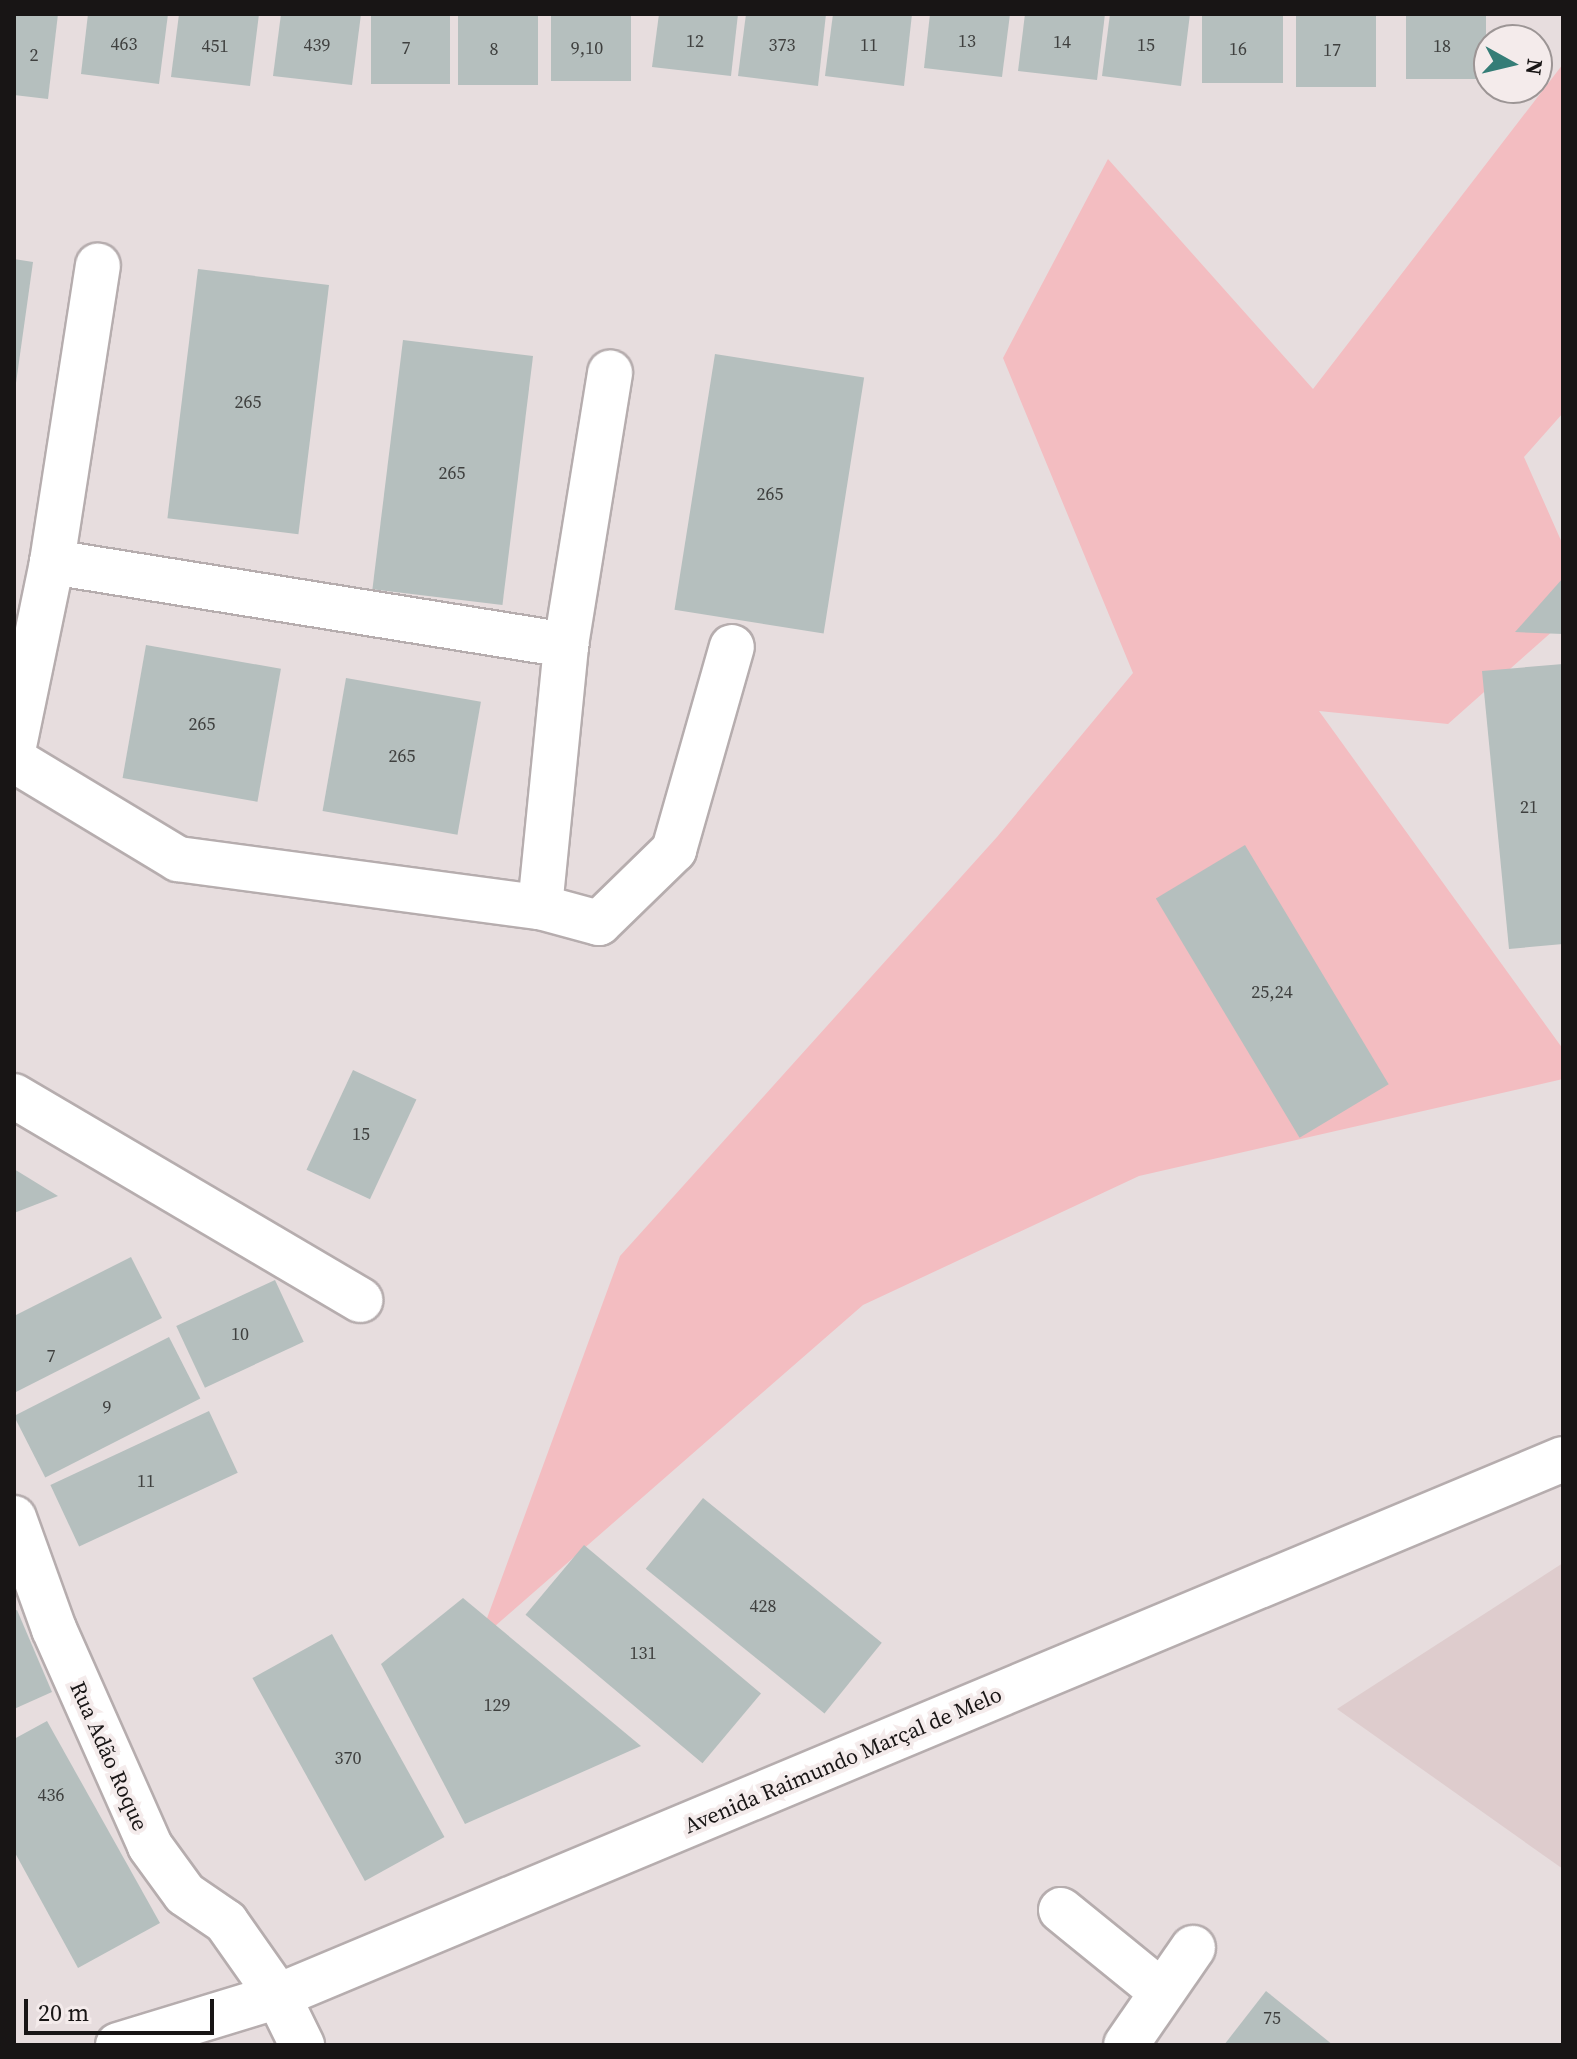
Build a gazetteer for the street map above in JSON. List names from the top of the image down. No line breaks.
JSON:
{"streets":{"street":["Rua Adão Roque","Avenida Raimundo Marçal de Melo"]},"crossings":[["Rua Adão Roque","Avenida Raimundo Marçal de Melo"]],"house_numbers":["12","13","14","463","439","373","11","15","451","18","7","9,10","8","16","17","2","265","265","265","265","265","21","25,24","15","10","7","9","11","428","131","129","370","436","75"],"scale_bar":"20 m","north":"right"}
